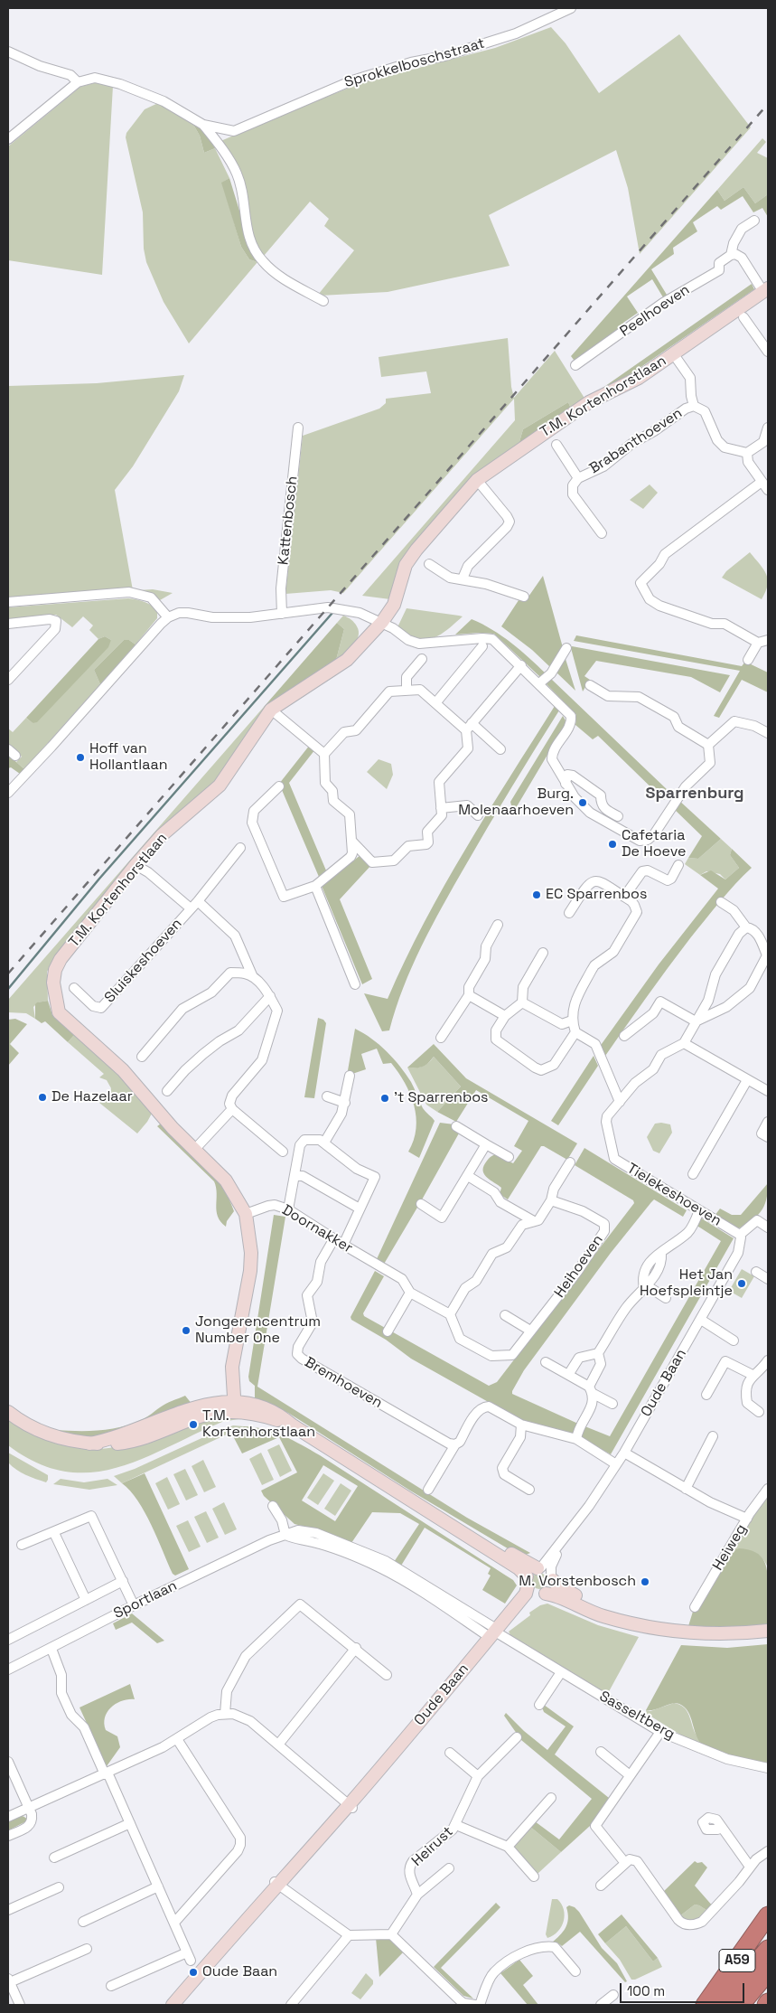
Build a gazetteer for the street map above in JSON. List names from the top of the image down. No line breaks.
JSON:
{"streets":{"highway":["A59"],"street":["Sprokkelboschstraat","Peelhoeven","T.M. Kortenhorstlaan","Brabanthoeven","Kattenbosch","Sluiskeshoeven","Tielekeshoeven","Doornakker","Heihoeven","Bremhoeven","Oude Baan","Heiweg","Sportlaan","Sasseltberg","Heirust"]},"crossings":[["T.M. Kortenhorstlaan","Brabanthoeven"],["T.M. Kortenhorstlaan","Sluiskeshoeven"],["T.M. Kortenhorstlaan","Doornakker"],["Tielekeshoeven","Oude Baan"],["Doornakker","Bremhoeven"],["Oude Baan","Sportlaan"],["Oude Baan","Sasseltberg"],["Sportlaan","Sasseltberg"]],"districts":["Sparrenburg"],"places":["Hoff van Hollantlaan","Burg. Molenaarhoeven","Cafetaria De Hoeve","EC Sparrenbos","De Hazelaar","'t Sparrenbos","Het Jan Hoefspleintje","Jongerencentrum Number One","T.M. Kortenhorstlaan","M. Vorstenbosch","Oude Baan"],"scale_bar":"100 m"}
